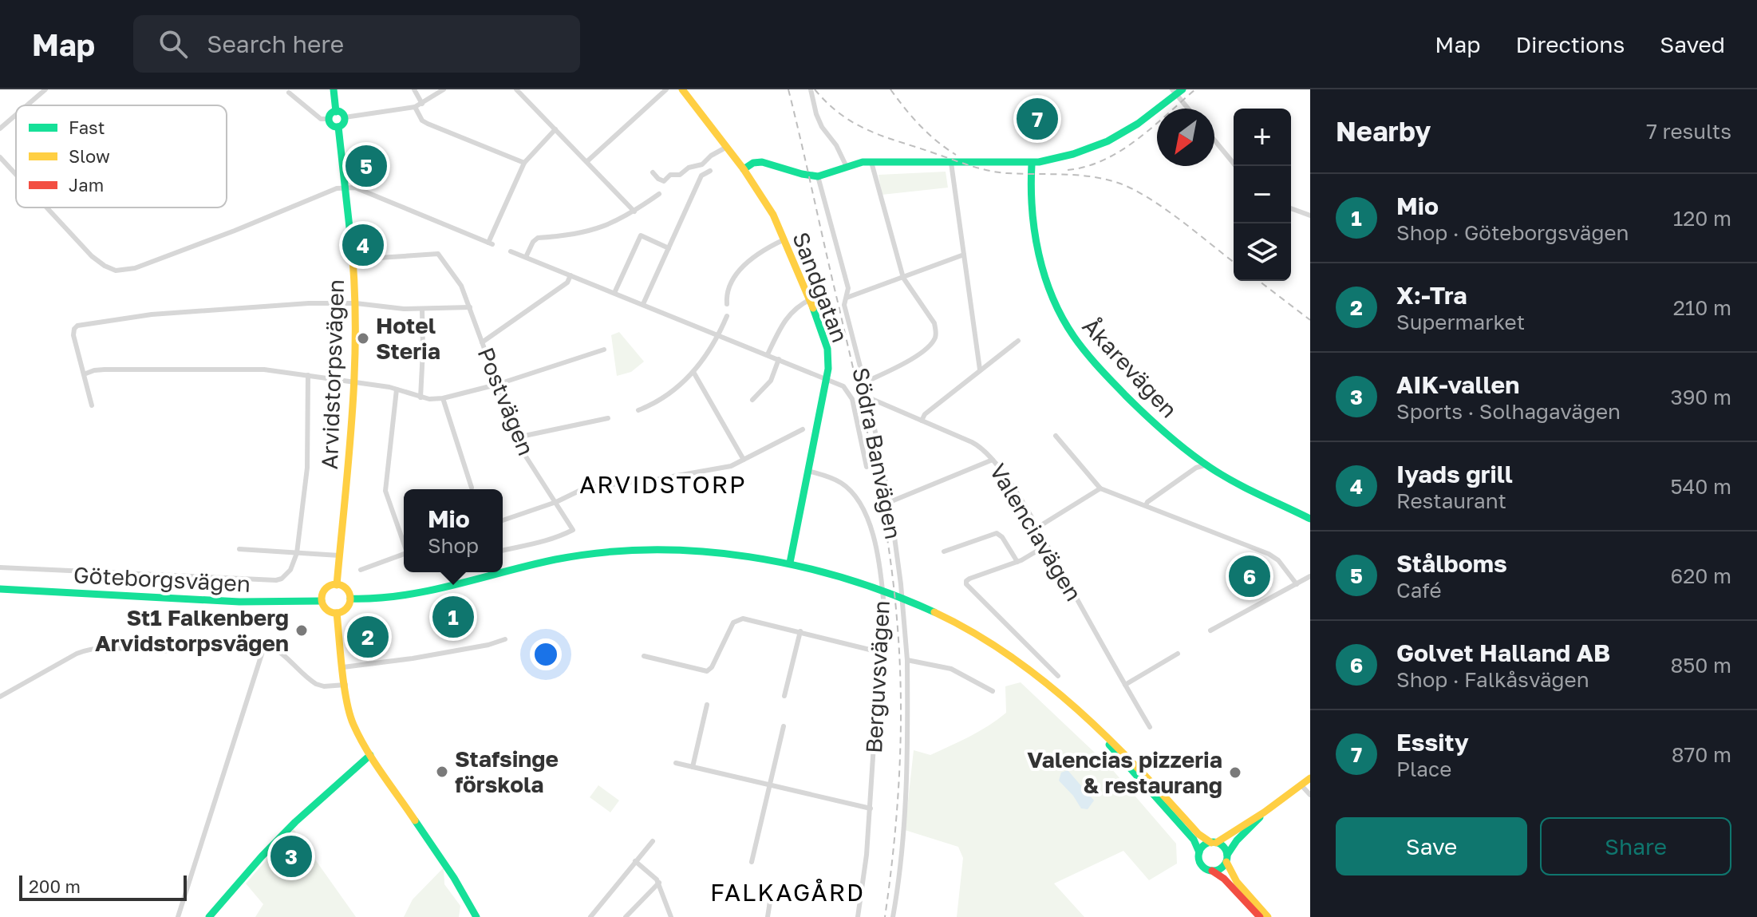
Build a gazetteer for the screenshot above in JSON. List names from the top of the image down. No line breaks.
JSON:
{"streets":{"main road":["Sandgatan","Åkarevägen","Arvidstorpsvägen","Göteborgsvägen"],"street":["Postvägen","Södra Banvägen","Valenciavägen","Berguvsvägen"]},"crossings":[["Sandgatan","Berguvsvägen"],["Arvidstorpsvägen","Göteborgsvägen"],["Södra Banvägen","Valenciavägen"]],"districts":["ARVIDSTORP","FALKAGÅRD"],"places":["Hotel Steria","St1 Falkenberg Arvidstorpsvägen","Stafsinge förskola","Valencias pizzeria & restaurang"],"legend":["Fast","Slow","Jam"],"scale_bar":"200 m","north":"bottom left","page":{"header":"Map","search":"Search here","nav":["Map","Directions","Saved"],"heading":["Nearby","7 results"],"pins":["7","5","4","6","1","2","3"],"map_buttons":["+","−"],"list":[{"mark":"1","name":"Mio","note":"Shop · Göteborgsvägen","value":"120 m"},{"mark":"2","name":"X:-Tra","note":"Supermarket","value":"210 m"},{"mark":"3","name":"AIK-vallen","note":"Sports · Solhagavägen","value":"390 m"},{"mark":"4","name":"Iyads grill","note":"Restaurant","value":"540 m"},{"mark":"5","name":"Stålboms","note":"Café","value":"620 m"},{"mark":"6","name":"Golvet Halland AB","note":"Shop · Falkåsvägen","value":"850 m"},{"mark":"7","name":"Essity","note":"Place","value":"870 m"}],"popup":["Mio","Shop"],"buttons":["Save","Share"],"scale":"200 m"}}
